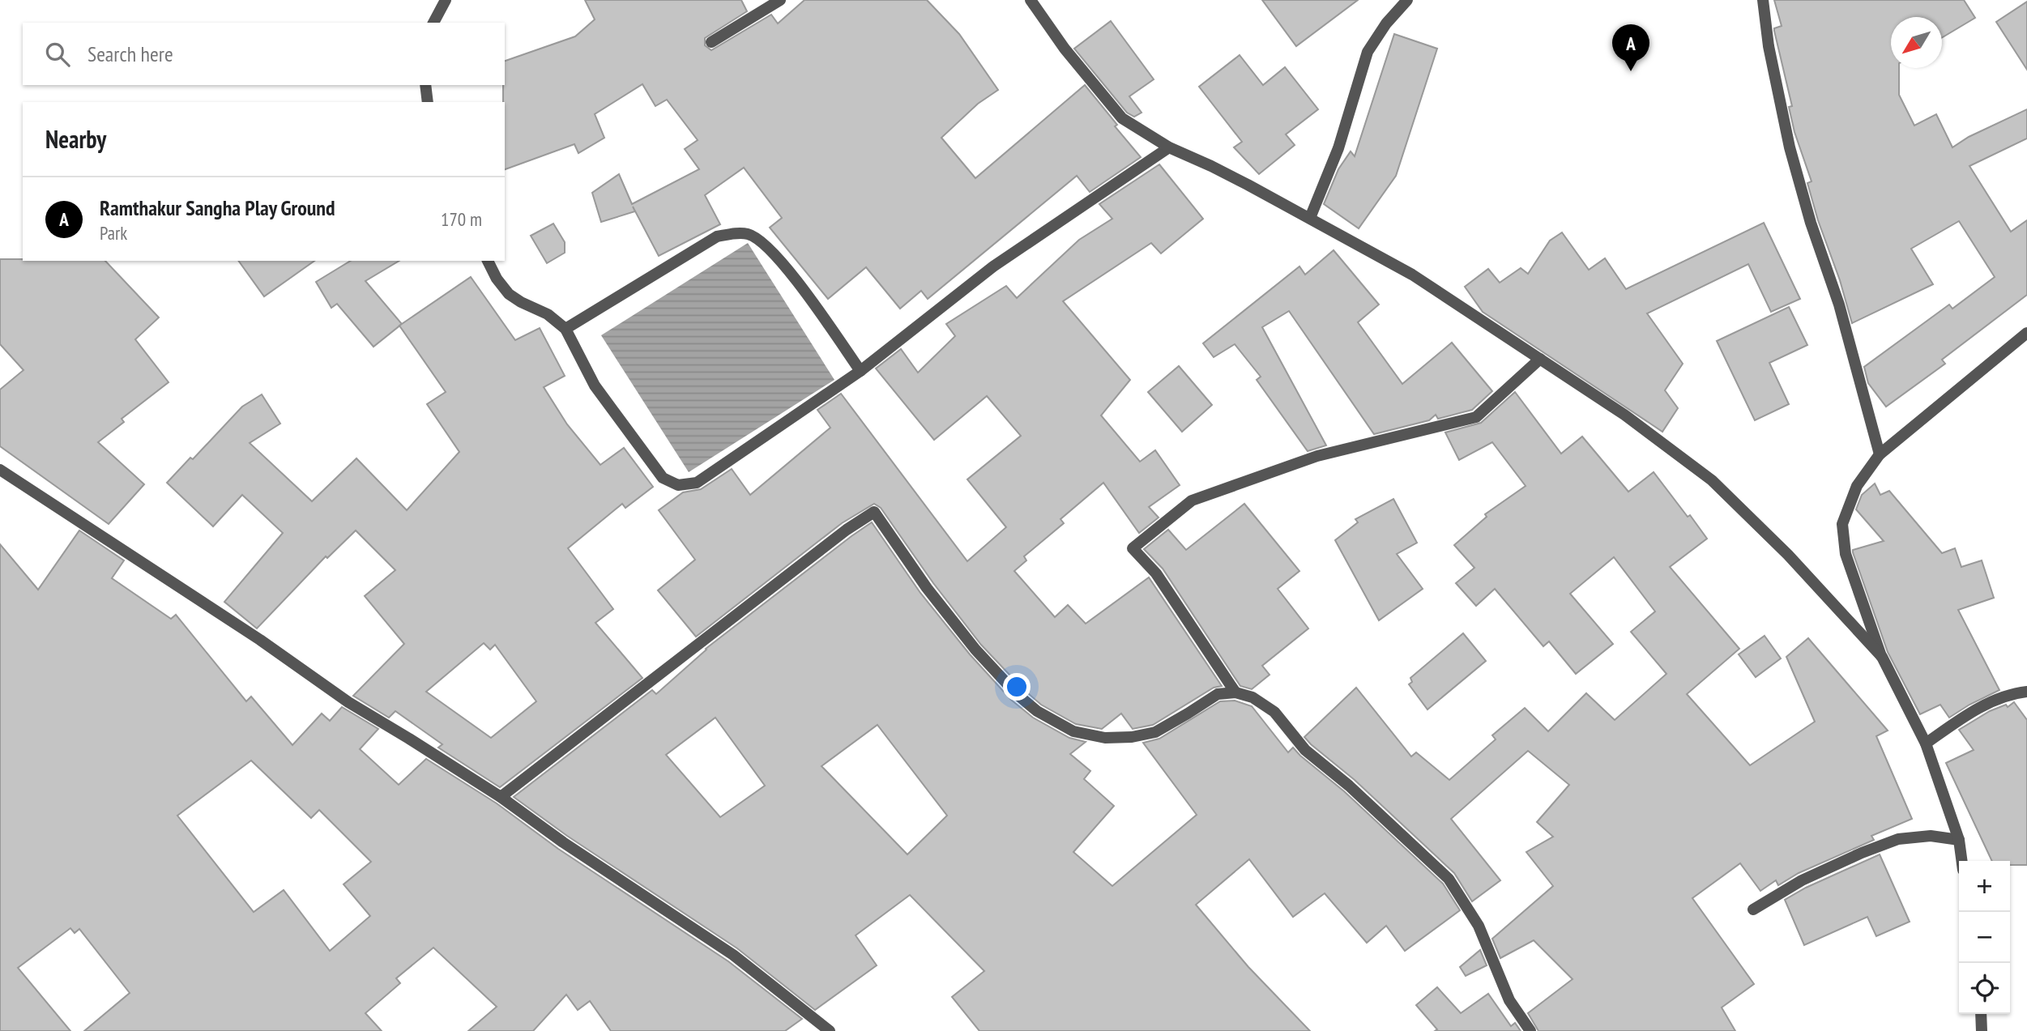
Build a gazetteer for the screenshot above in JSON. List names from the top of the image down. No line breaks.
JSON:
{"north":"bottom left","page":{"search":"Search here","pins":"A","heading":"Nearby","list":[{"mark":"A","name":"Ramthakur Sangha Play Ground","note":"Park","value":"170 m"}],"map_buttons":["+","−"]}}
